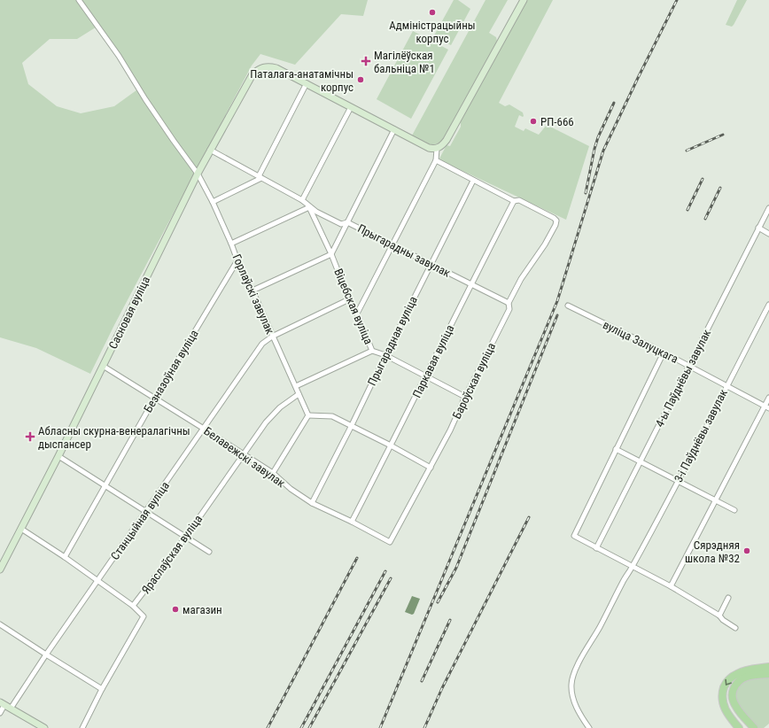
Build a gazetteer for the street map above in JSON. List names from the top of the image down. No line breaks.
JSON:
{"streets":{"main road":["Сасновая вуліца"],"street":["Прыгарадны завулак","Горлаўскі завулак","Віцебская вуліца","Прыгарадная вуліца","вуліца Залуцкага","Паркавая вуліца","Безназоўная вуліца","4-ы Паўднёвы завулак","Бароўская вуліца","3-і Паўднёвы завулак","Белавежскі завулак","Станцыйная вуліца","Яраслаўская вуліца"]},"crossings":[["Прыгарадны завулак","Віцебская вуліца"],["Прыгарадны завулак","Прыгарадная вуліца"],["Прыгарадны завулак","Паркавая вуліца"],["Прыгарадны завулак","Бароўская вуліца"],["Горлаўскі завулак","Сасновая вуліца"],["Горлаўскі завулак","Безназоўная вуліца"],["Горлаўскі завулак","Станцыйная вуліца"],["Горлаўскі завулак","Яраслаўская вуліца"],["Віцебская вуліца","Прыгарадная вуліца"],["Віцебская вуліца","Паркавая вуліца"],["Віцебская вуліца","Бароўская вуліца"],["Віцебская вуліца","Станцыйная вуліца"],["Сасновая вуліца","Белавежскі завулак"],["Прыгарадная вуліца","Белавежскі завулак"],["вуліца Залуцкага","4-ы Паўднёвы завулак"],["вуліца Залуцкага","3-і Паўднёвы завулак"],["Паркавая вуліца","Бароўская вуліца"],["Паркавая вуліца","Белавежскі завулак"],["Безназоўная вуліца","Белавежскі завулак"],["Бароўская вуліца","Белавежскі завулак"],["Белавежскі завулак","Станцыйная вуліца"],["Белавежскі завулак","Яраслаўская вуліца"]],"places":{"other":["Адміністрацыйны корпус","Паталага-анатамічны корпус","РП-666","Сярэдняя школа №32","магазин"],"health":["Магілёўская бальніца №1","Абласны скурна-венералагічны дыспансер"]}}
